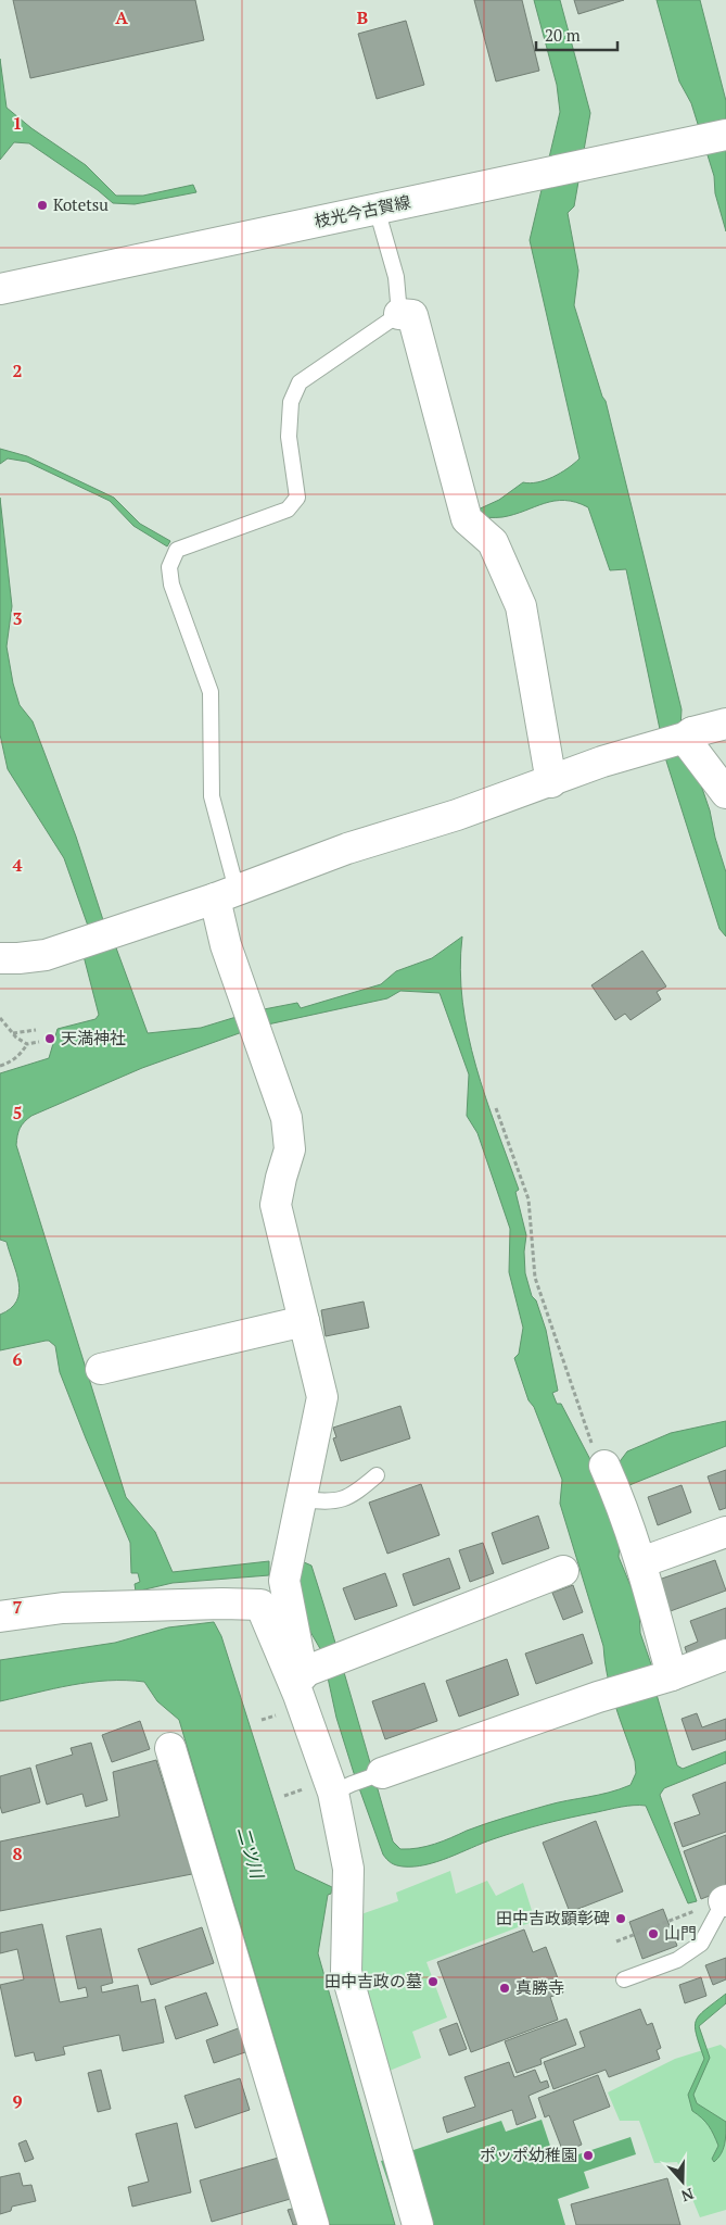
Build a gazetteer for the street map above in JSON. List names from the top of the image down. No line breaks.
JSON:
{"streets":{"street":["枝光今古賀線"]},"water":["二ツ川"],"places":["Kotetsu","天満神社","田中吉政顕彰碑","山門","田中吉政の墓","真勝寺","ポッポ幼稚園"],"scale_bar":"20 m","north":"bottom","grid":{"columns":["A","B"],"rows":["1","2","3","4","5","6","7","8","9"]}}
